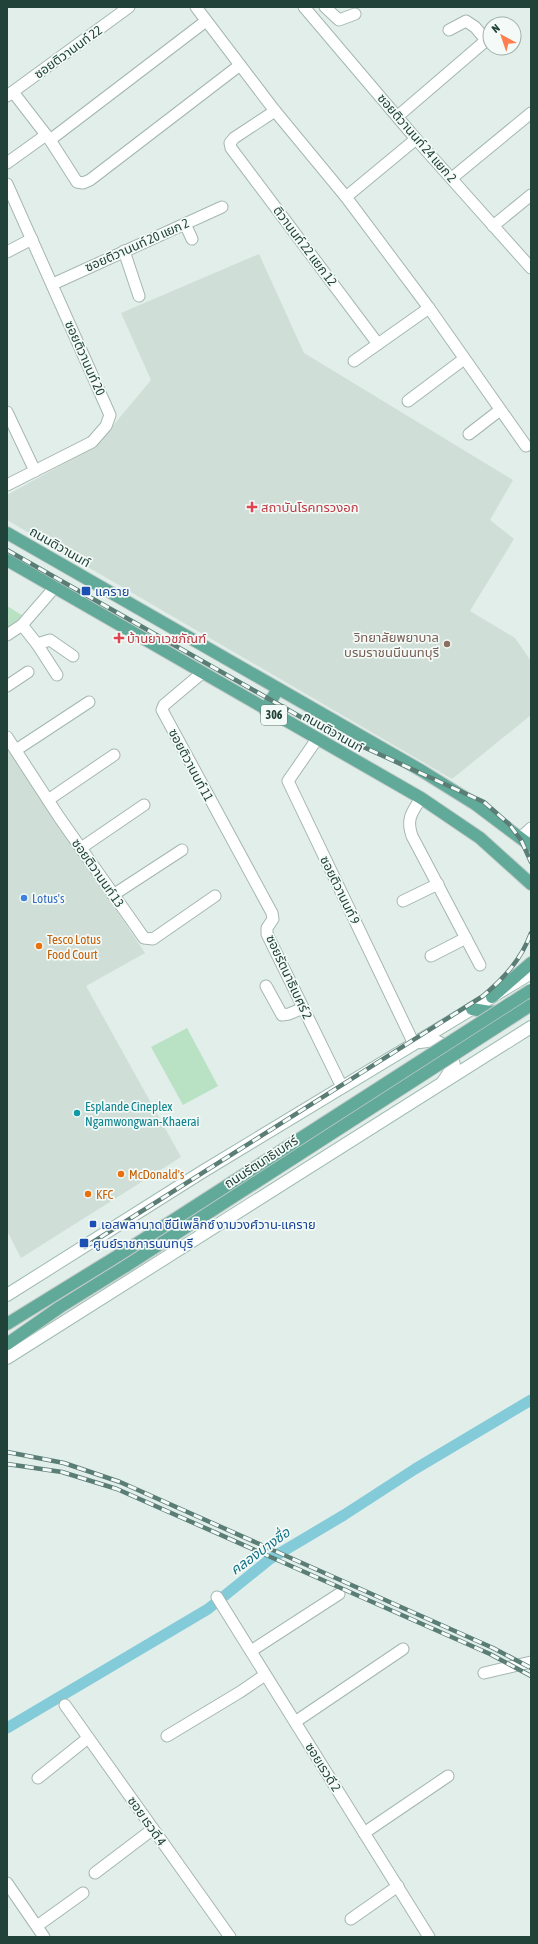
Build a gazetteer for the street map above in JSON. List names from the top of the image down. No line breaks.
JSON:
{"streets":{"main road":["ถนนติวานนท์","306","ถนนรัตนาธิเบศร์"],"street":["ซอยติวานนท์ 22","ซอยติวานนท์ 24 แยก 2","ซอยติวานนท์ 20 แยก 2","ติวานนท์ 22 แยก 12","ซอยติวานนท์ 20","ซอยติวานนท์ 11","ซอยติวานนท์ 13","ซอยติวานนท์ 9","ซอยรัตนาธิเบศร์ 2","ซอยเรวดี 2","ซอย เรวดี 4"]},"crossings":[["ซอยติวานนท์ 20 แยก 2","ซอยติวานนท์ 20"],["ถนนติวานนท์","ซอยติวานนท์ 11"],["ถนนติวานนท์","ซอยติวานนท์ 9"],["ซอยติวานนท์ 11","ซอยรัตนาธิเบศร์ 2"],["ซอยติวานนท์ 9","ถนนรัตนาธิเบศร์"],["ซอยรัตนาธิเบศร์ 2","ถนนรัตนาธิเบศร์"]],"water":["คลองบางซื่อ"],"places":{"health":["สถาบันโรคทรวงอก","บ้านยาเวชภัณฑ์"],"transit":["แคราย","เอสพลานาด ซีนีเพล็กซ์ งามวงศ์วาน-แคราย","ศูนย์ราชการนนทบุรี"],"other":["วิทยาลัยพยาบาล บรมราชนนีนนทบุรี","Lotus's","Tesco Lotus Food Court","Esplande Cineplex Ngamwongwan-Khaerai","McDonald's","KFC"]},"north":"top left"}
